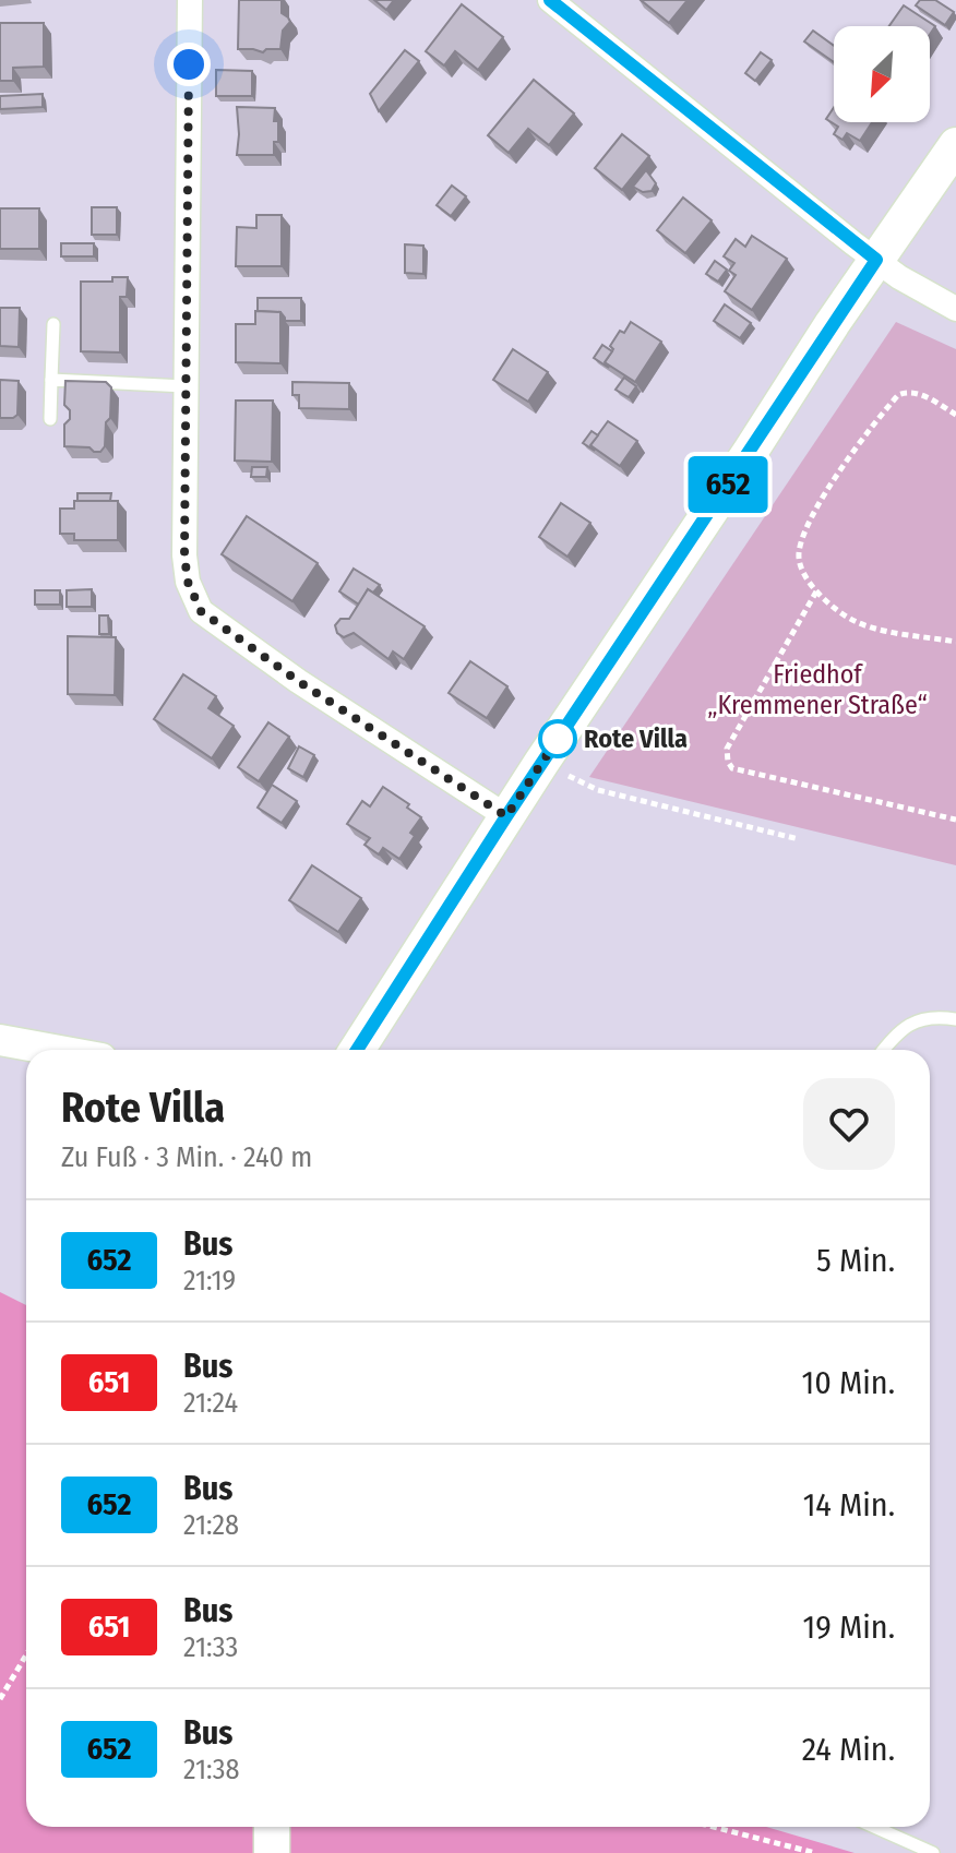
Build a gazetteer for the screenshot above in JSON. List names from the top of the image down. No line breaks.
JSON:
{"parks":["Friedhof „Kremmener Straße“"],"places":["Rote Villa"],"lines":["bus line 652"],"north":"bottom left","page":{"on_map":"652","heading":["Rote Villa","Zu Fuß · 3 Min. · 240 m"],"list":[{"mark":"652","name":"Bus","note":"21:19","value":"5 Min."},{"mark":"651","name":"Bus","note":"21:24","value":"10 Min."},{"mark":"652","name":"Bus","note":"21:28","value":"14 Min."},{"mark":"651","name":"Bus","note":"21:33","value":"19 Min."},{"mark":"652","name":"Bus","note":"21:38","value":"24 Min."}]}}
